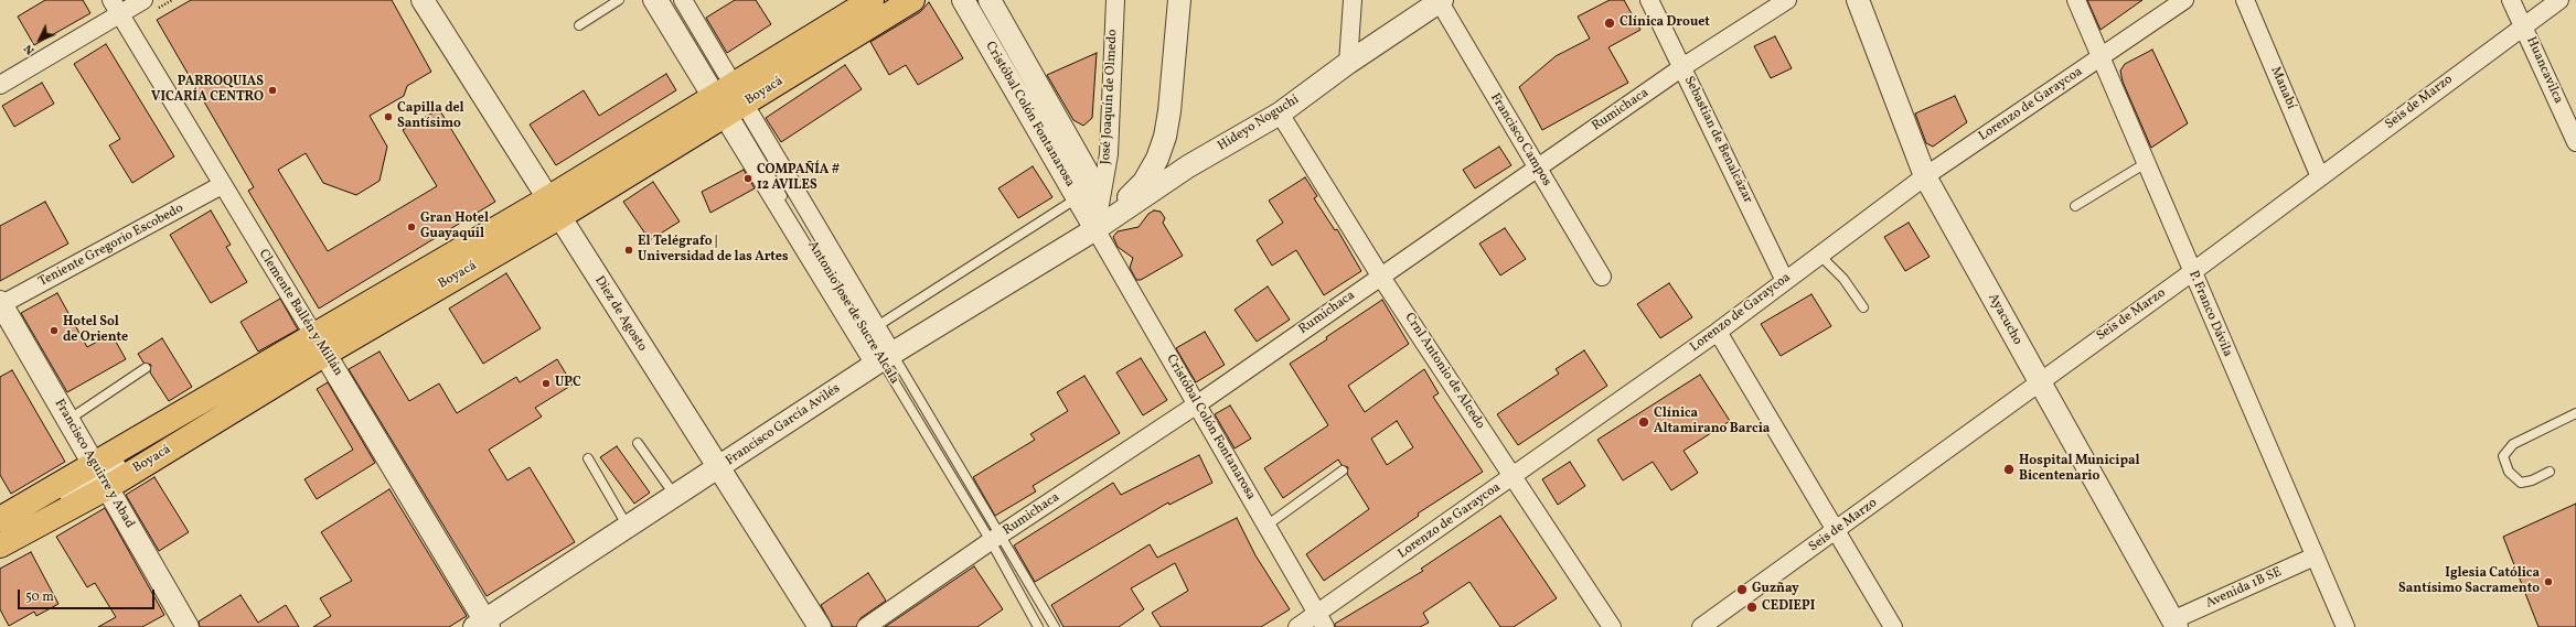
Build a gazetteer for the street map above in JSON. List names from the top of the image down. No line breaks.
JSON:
{"streets":{"main road":["Boyacá"],"street":["Huancavilca","Manabí","José Joaquín de Olmedo","Seis de Marzo","Lorenzo de Garaycoa","Rumichaca","Cristóbal Colón Fontanarosa","Hideyo Noguchi","Francisco Campos","Sebastian de Benalcázar","Teniente Gregorio Escobedo","Clemente Ballén y Millán","Antonio Jose de Sucre Alcala","Diez de Agosto","P. Franco Dávila","Ayacucho","Crnl Antonio de Alcedo","Francisco García Avilés","Francisco Aguirre y Abad","Avenida 1B SE"]},"crossings":[["Huancavilca","Seis de Marzo"],["Manabí","Seis de Marzo"],["Boyacá","Clemente Ballén y Millán"],["Boyacá","Antonio Jose de Sucre Alcala"],["Boyacá","Diez de Agosto"],["Boyacá","Francisco Aguirre y Abad"],["José Joaquín de Olmedo","Cristóbal Colón Fontanarosa"],["José Joaquín de Olmedo","Hideyo Noguchi"],["José Joaquín de Olmedo","Francisco García Avilés"],["Seis de Marzo","P. Franco Dávila"],["Seis de Marzo","Ayacucho"],["Lorenzo de Garaycoa","Cristóbal Colón Fontanarosa"],["Lorenzo de Garaycoa","Sebastian de Benalcázar"],["Lorenzo de Garaycoa","P. Franco Dávila"],["Lorenzo de Garaycoa","Ayacucho"],["Lorenzo de Garaycoa","Crnl Antonio de Alcedo"],["Rumichaca","Cristóbal Colón Fontanarosa"],["Rumichaca","Francisco Campos"],["Rumichaca","Sebastian de Benalcázar"],["Rumichaca","Antonio Jose de Sucre Alcala"],["Rumichaca","Crnl Antonio de Alcedo"],["Cristóbal Colón Fontanarosa","Hideyo Noguchi"],["Cristóbal Colón Fontanarosa","Francisco García Avilés"],["Hideyo Noguchi","Francisco Campos"],["Hideyo Noguchi","Crnl Antonio de Alcedo"],["Hideyo Noguchi","Francisco García Avilés"],["Teniente Gregorio Escobedo","Clemente Ballén y Millán"],["Teniente Gregorio Escobedo","Francisco Aguirre y Abad"],["Clemente Ballén y Millán","Francisco García Avilés"],["Antonio Jose de Sucre Alcala","Francisco García Avilés"],["Diez de Agosto","Francisco García Avilés"],["P. Franco Dávila","Avenida 1B SE"],["Ayacucho","Avenida 1B SE"]],"places":["Clínica Drouet","PARROQUIAS VICARÍA CENTRO","Capilla del Santísimo","COMPAÑÍA # 12 AVILES","Gran Hotel Guayaquil","El Telégrafo | Universidad de las Artes","Hotel Sol de Oriente","UPC","Clínica Altamirano Barcia","Hospital Municipal Bicentenario","Iglesia Católica Santísimo Sacramento","Guzñay","CEDIEPI"],"scale_bar":"50 m","north":"bottom left"}
